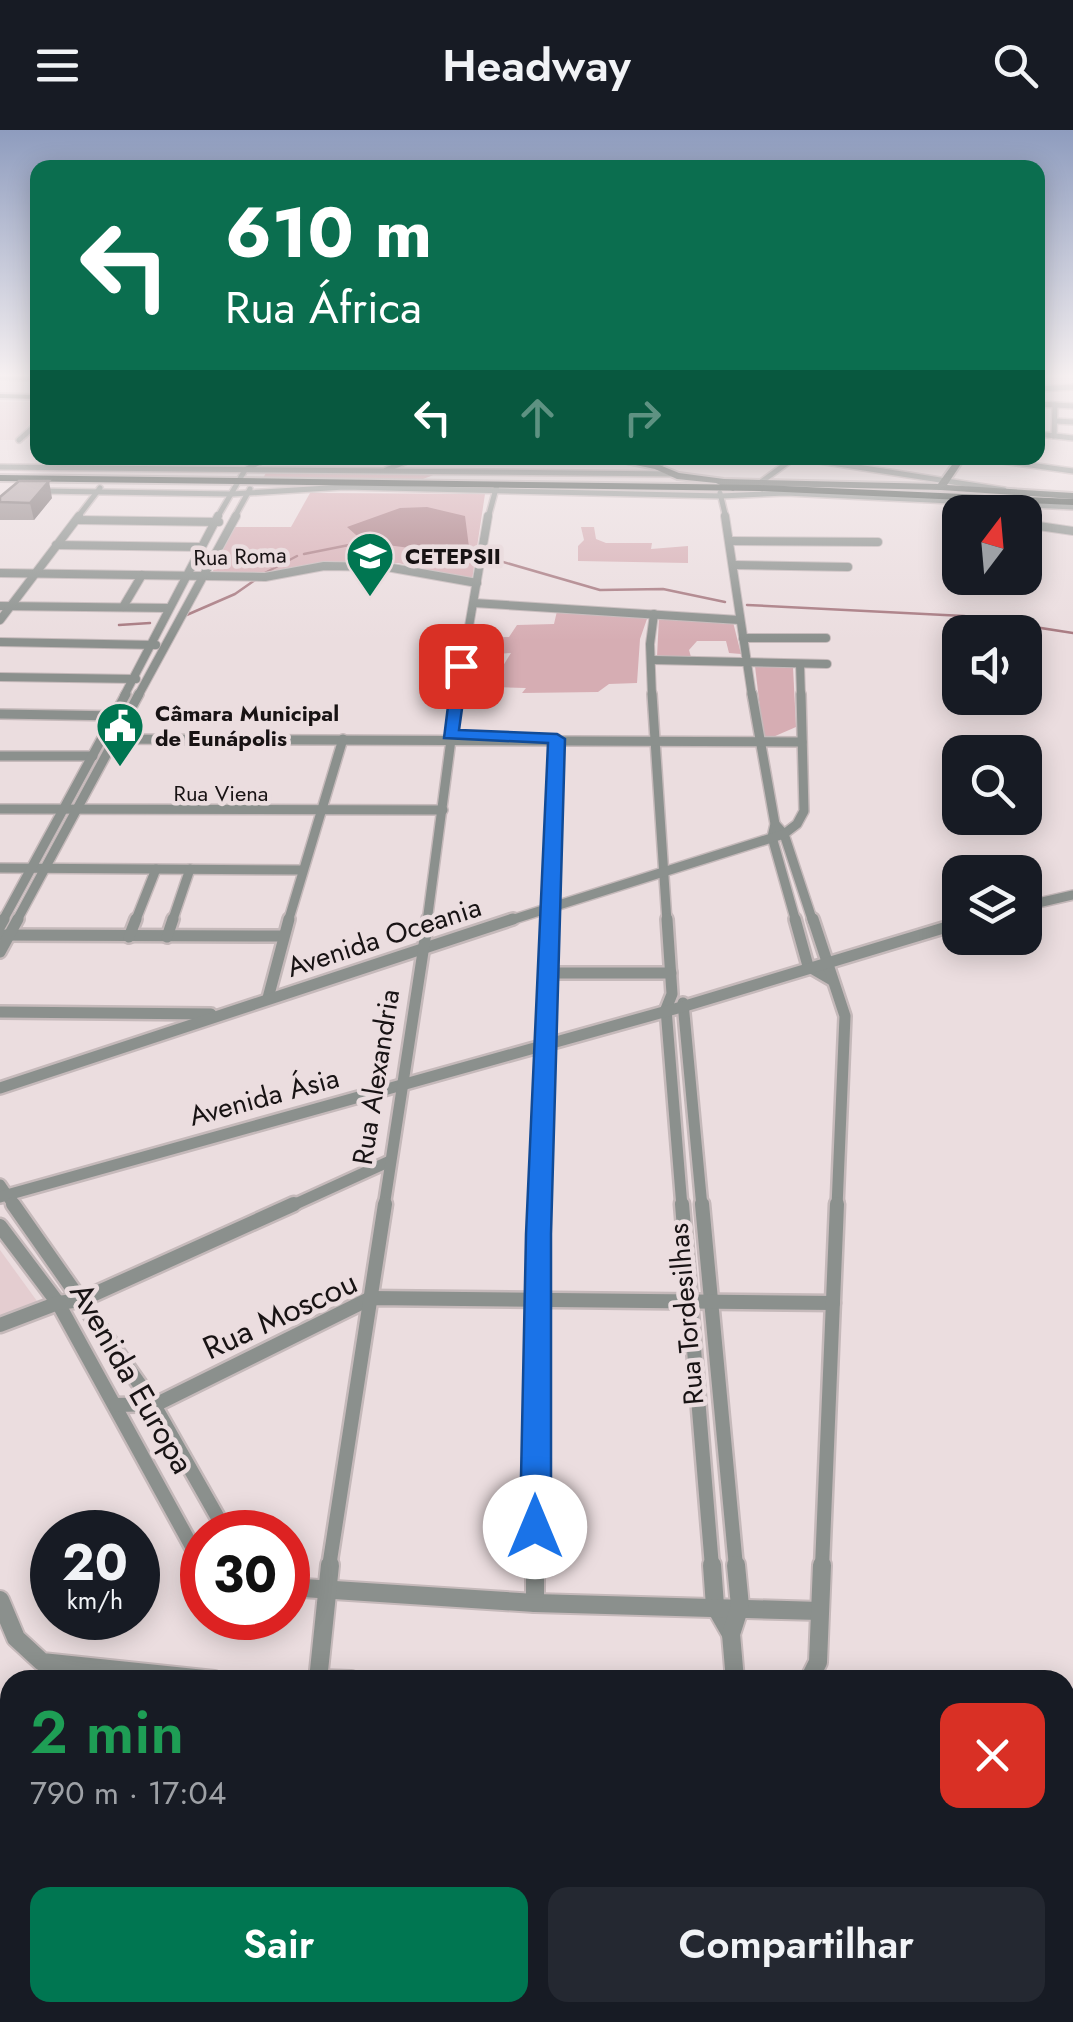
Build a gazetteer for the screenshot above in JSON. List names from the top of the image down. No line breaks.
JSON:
{"streets":{"street":["Rua Roma","Rua Viena","Avenida Oceania","Rua Alexandria","Avenida Ásia","Rua Tordesilhas","Rua Moscou","Avenida Europa"]},"crossings":[["Rua Roma","Rua Alexandria"],["Rua Viena","Rua Alexandria"],["Avenida Oceania","Rua Alexandria"],["Avenida Oceania","Rua Tordesilhas"],["Rua Alexandria","Avenida Ásia"],["Rua Alexandria","Rua Moscou"],["Avenida Ásia","Rua Tordesilhas"],["Rua Tordesilhas","Rua Moscou"],["Rua Moscou","Avenida Europa"]],"places":{"school or university":["CETEPSII"],"public building":["Câmara Municipal de Eunápolis"]},"north":"top","page":{"header":"Headway","turn":["610 m","Rua África"],"speed":"20 km/h","limit":"30","heading":["2 min","790 m · 17:04"],"buttons":["Sair","Compartilhar"]}}
